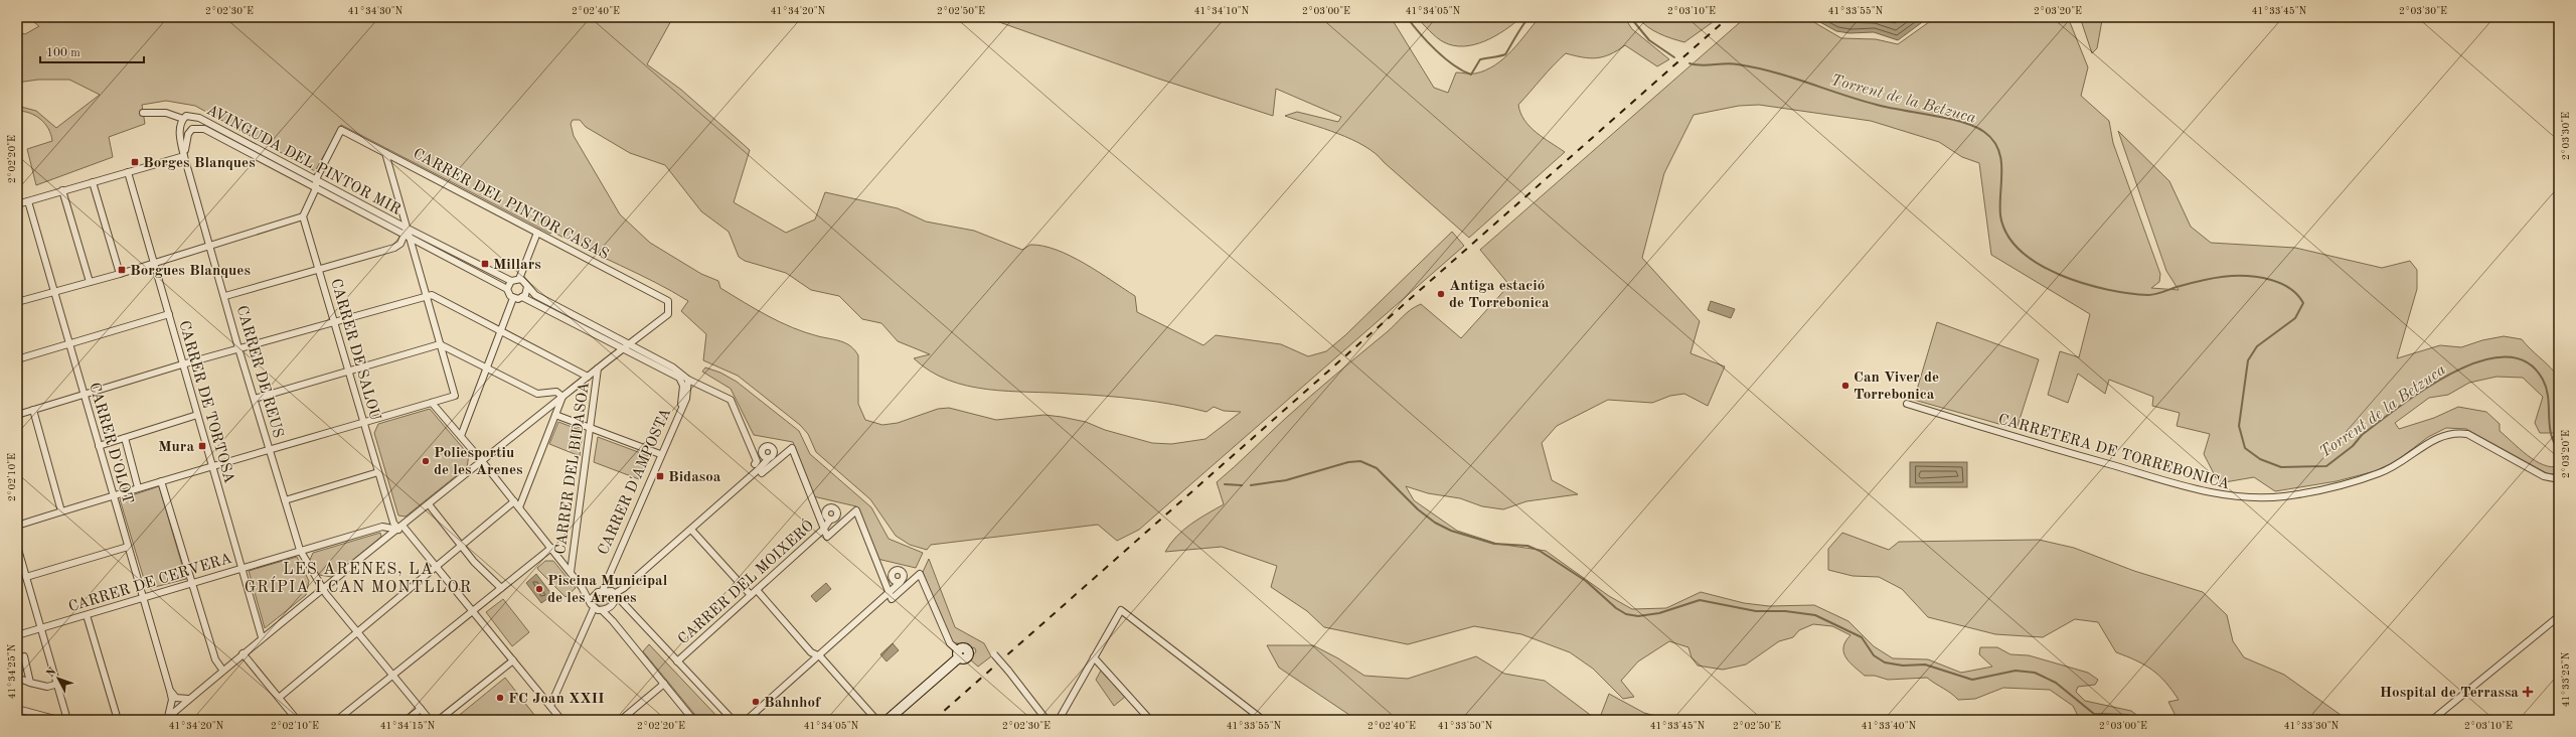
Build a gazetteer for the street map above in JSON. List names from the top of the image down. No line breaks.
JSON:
{"streets":{"street":["AVINGUDA DEL PINTOR MIR","CARRER DEL PINTOR CASAS","CARRER DE SALOU","CARRER DE REUS","CARRER DE TORTOSA","CARRER D'OLOT","CARRETERA DE TORREBONICA","CARRER DEL BIDASOA","CARRER D'AMPOSTA","CARRER DE CERVERA","CARRER DEL MOIXERÓ"]},"crossings":[["AVINGUDA DEL PINTOR MIR","CARRER DEL PINTOR CASAS"],["AVINGUDA DEL PINTOR MIR","CARRER DE REUS"],["CARRER DE SALOU","CARRER DE CERVERA"],["CARRER DE REUS","CARRER DE CERVERA"],["CARRER DE TORTOSA","CARRER DE CERVERA"],["CARRER D'OLOT","CARRER DE CERVERA"]],"districts":["LES ARENES, LA GRÍPIA I CAN MONTLLOR"],"water":["Torrent de la Betzuca"],"places":{"transit":["Borges Blanques","Millars","Borgues Blanques","Mura","Bidasoa"],"other":["Antiga estació de Torrebonica","Can Viver de Torrebonica","Poliesportiu de les Arenes","Piscina Municipal de les Arenes","FC Joan XXII","Bahnhof"],"health":["Hospital de Terrassa"]},"scale_bar":"100 m","north":"top left","coordinates":["2°02'30\"E","41°34'30\"N","2°02'40\"E","41°34'20\"N","2°02'50\"E","41°34'10\"N","2°03'00\"E","41°34'05\"N","2°03'10\"E","41°33'55\"N","2°03'20\"E","41°33'45\"N","2°03'30\"E","2°02'20\"E","2°02'10\"E","41°34'25\"N","41°33'25\"N","41°34'15\"N","41°33'50\"N","41°33'40\"N","41°33'30\"N"]}
